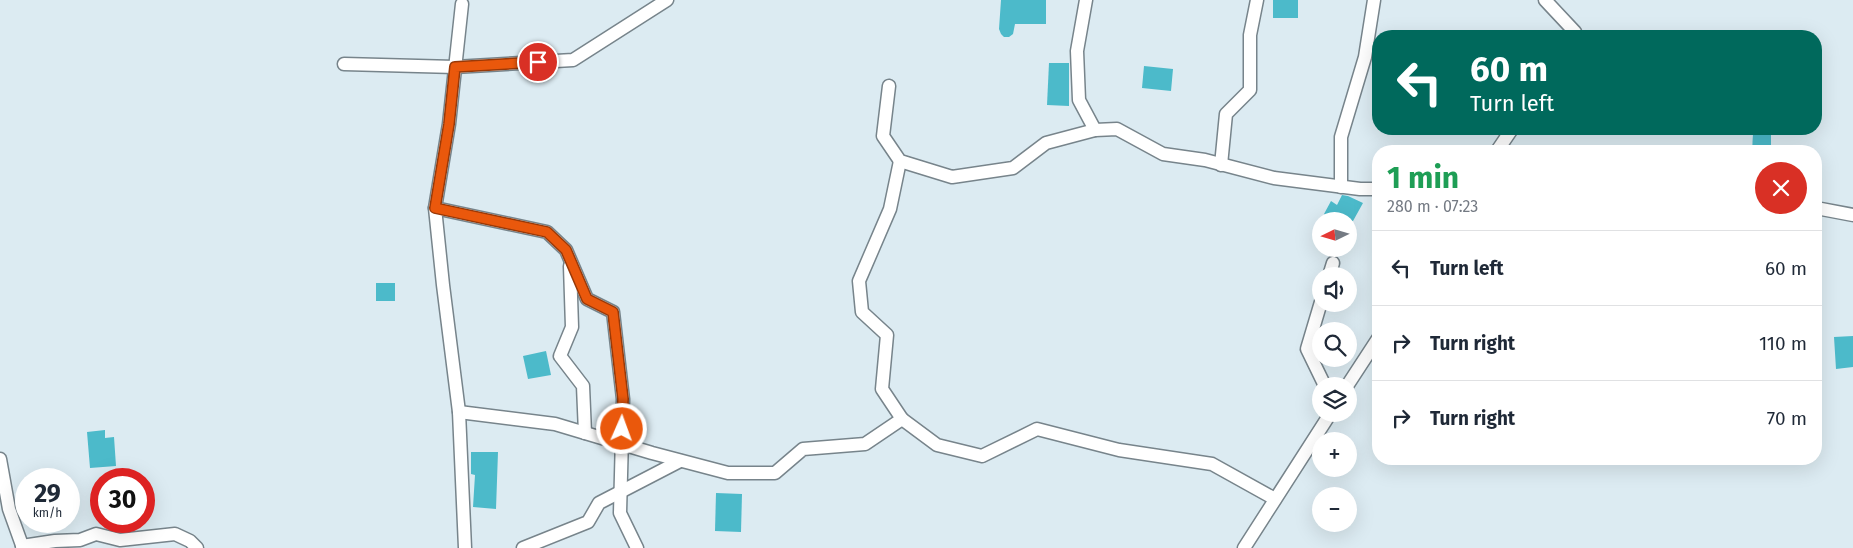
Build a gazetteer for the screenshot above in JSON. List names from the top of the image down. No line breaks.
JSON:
{"north":"left","page":{"turn":["60 m","Turn left"],"heading":["1 min","280 m · 07:23"],"map_buttons":["+","−"],"list":[{"name":"Turn left","value":"60 m"},{"name":"Turn right","value":"110 m"},{"name":"Turn right","value":"70 m"}],"speed":"29 km/h","limit":"30"}}
